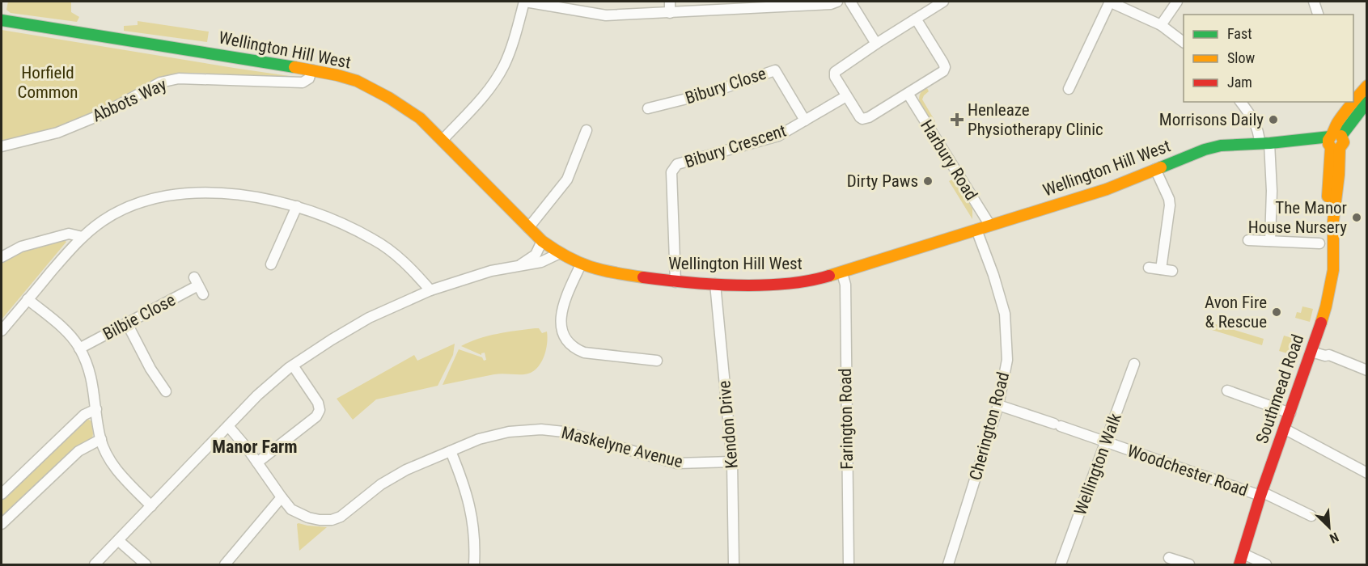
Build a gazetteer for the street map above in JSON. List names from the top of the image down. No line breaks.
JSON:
{"streets":{"street":["Wellington Hill West","Bibury Close","Abbots Way","Bibury Crescent","Harbury Road","Bilbie Close","Southmead Road","Farington Road","Kendon Drive","Cherington Road","Maskelyne Avenue","Wellington Walk","Woodchester Road"]},"crossings":[["Wellington Hill West","Abbots Way"],["Wellington Hill West","Bibury Crescent"],["Wellington Hill West","Harbury Road"],["Wellington Hill West","Southmead Road"],["Wellington Hill West","Farington Road"],["Wellington Hill West","Kendon Drive"],["Wellington Hill West","Cherington Road"],["Bibury Close","Bibury Crescent"],["Southmead Road","Woodchester Road"],["Kendon Drive","Maskelyne Avenue"],["Cherington Road","Woodchester Road"],["Wellington Walk","Woodchester Road"]],"districts":["Manor Farm"],"parks":["Horfield Common"],"places":{"health":["Henleaze Physiotherapy Clinic"],"other":["Morrisons Daily","Dirty Paws","The Manor House Nursery","Avon Fire & Rescue"]},"legend":["Fast","Slow","Jam"],"north":"bottom right"}
